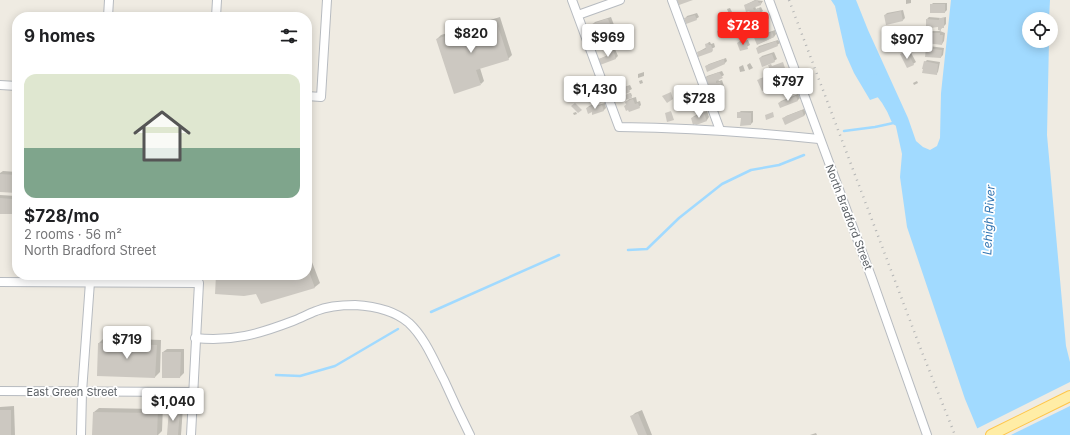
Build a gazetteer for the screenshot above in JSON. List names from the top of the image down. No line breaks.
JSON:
{"streets":{"street":["North Bradford Street","East Green Street"]},"water":["Lehigh River"],"page":{"price":["$728","$820","$969","$907","$797","$1,430","$728","$719","$1,040"],"heading":"9 homes","list":[{"name":"$728/mo","note":"2 rooms · 56 m² · North Bradford Street"}]}}
